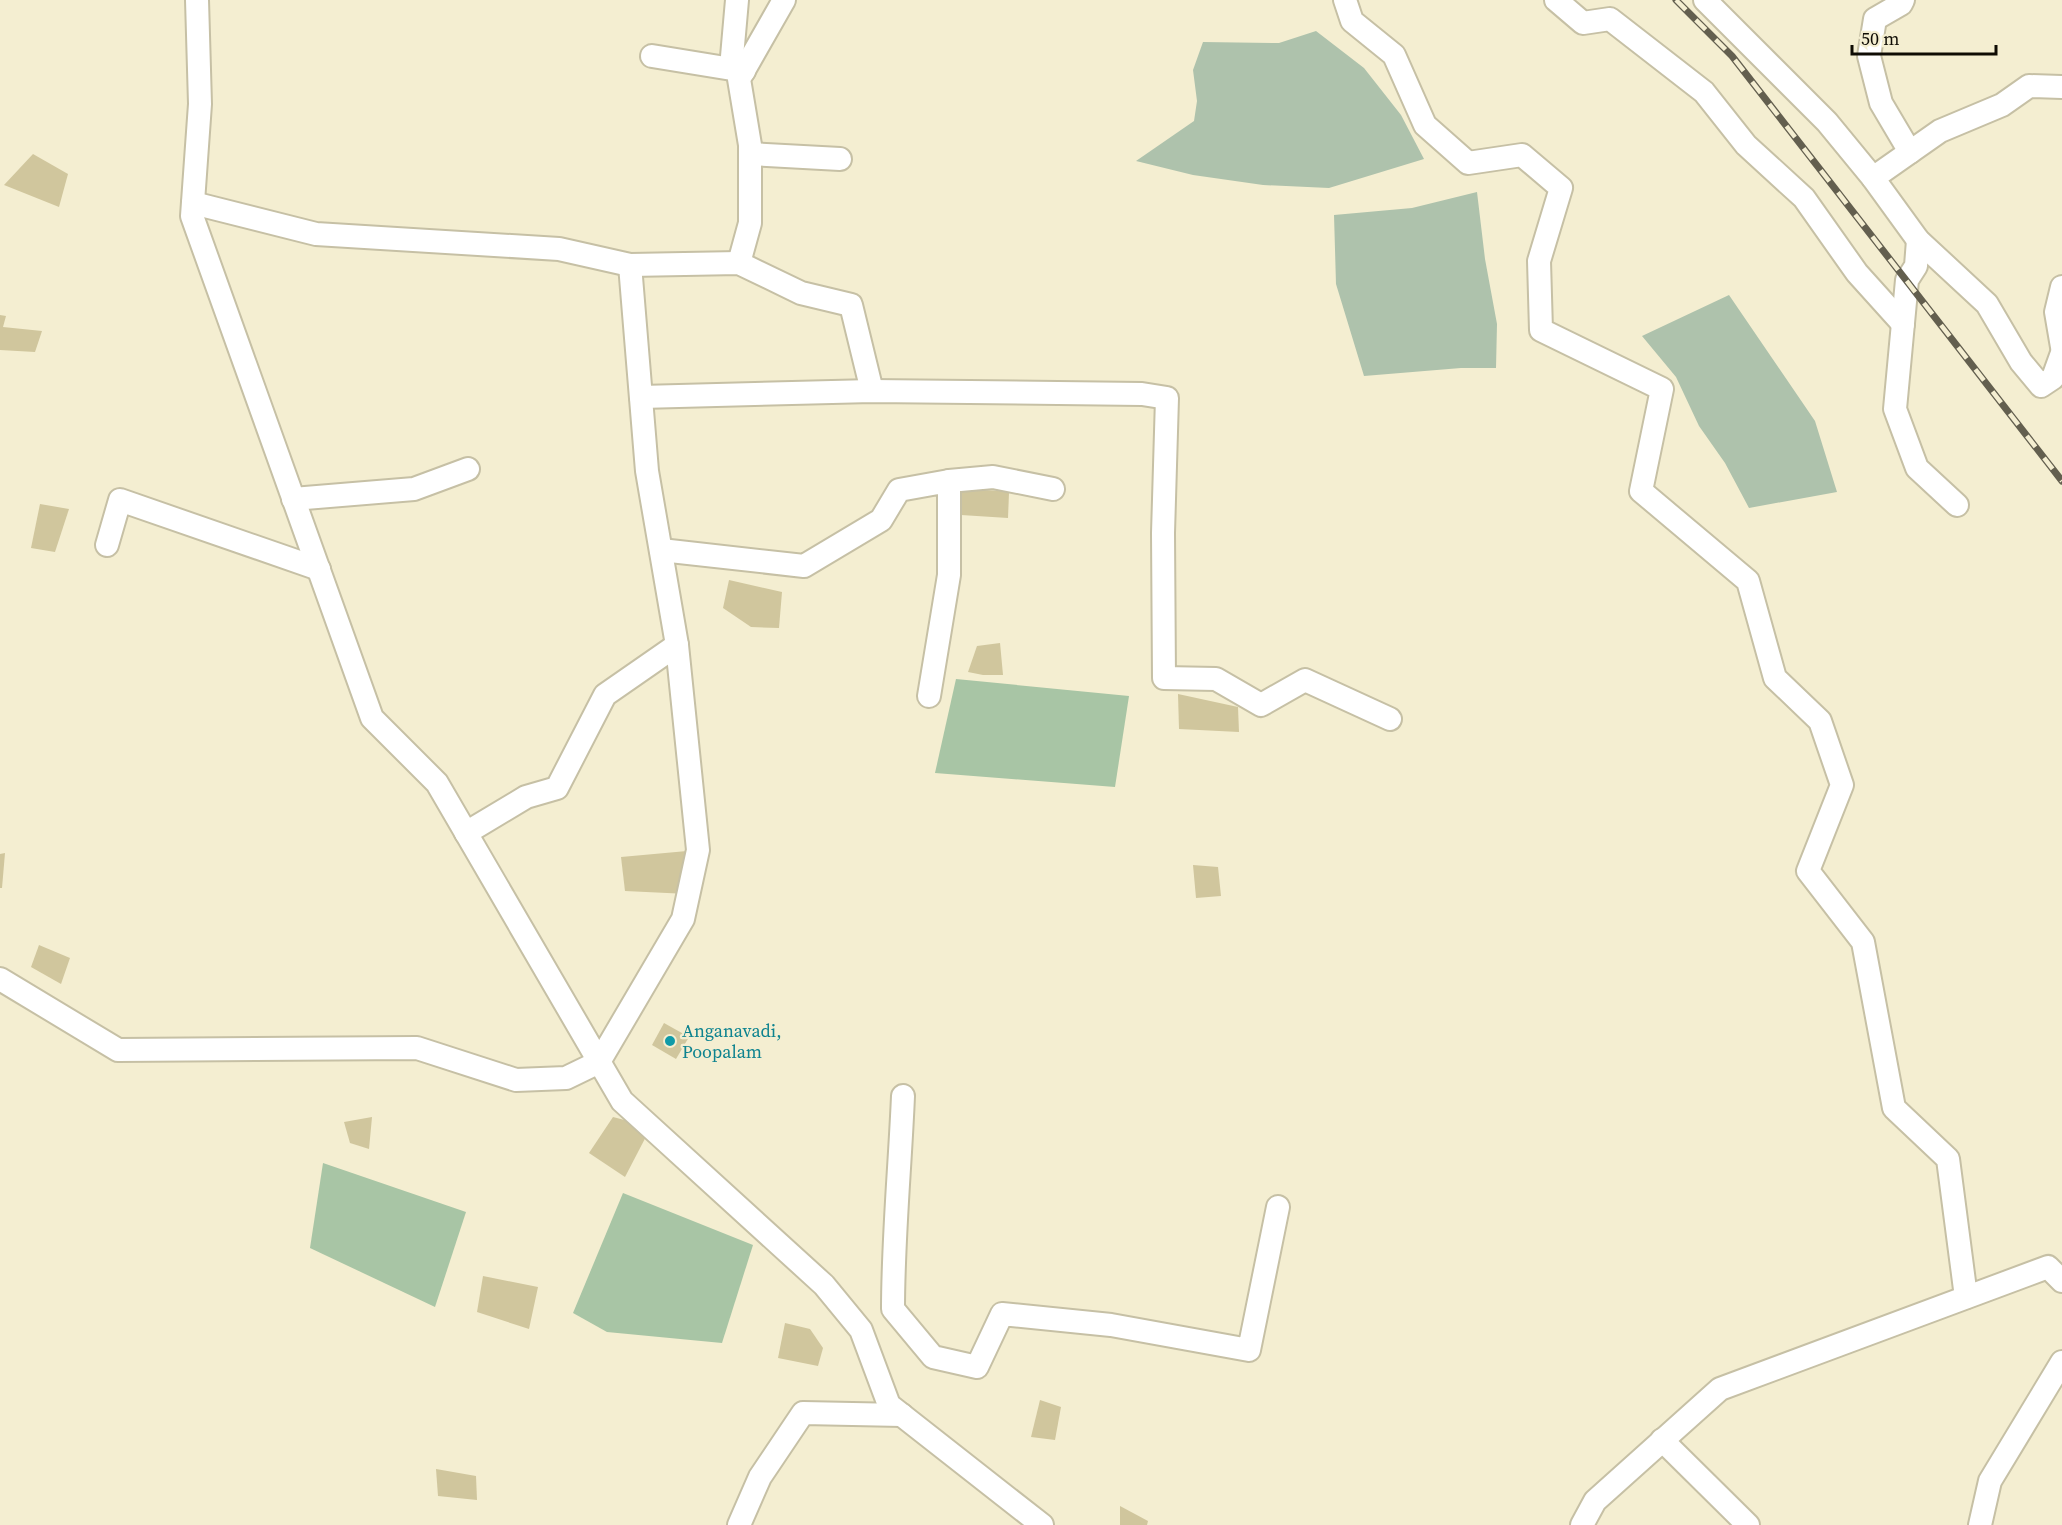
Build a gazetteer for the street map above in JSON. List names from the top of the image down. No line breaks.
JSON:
{"places":["Anganavadi, Poopalam"],"scale_bar":"50 m"}
